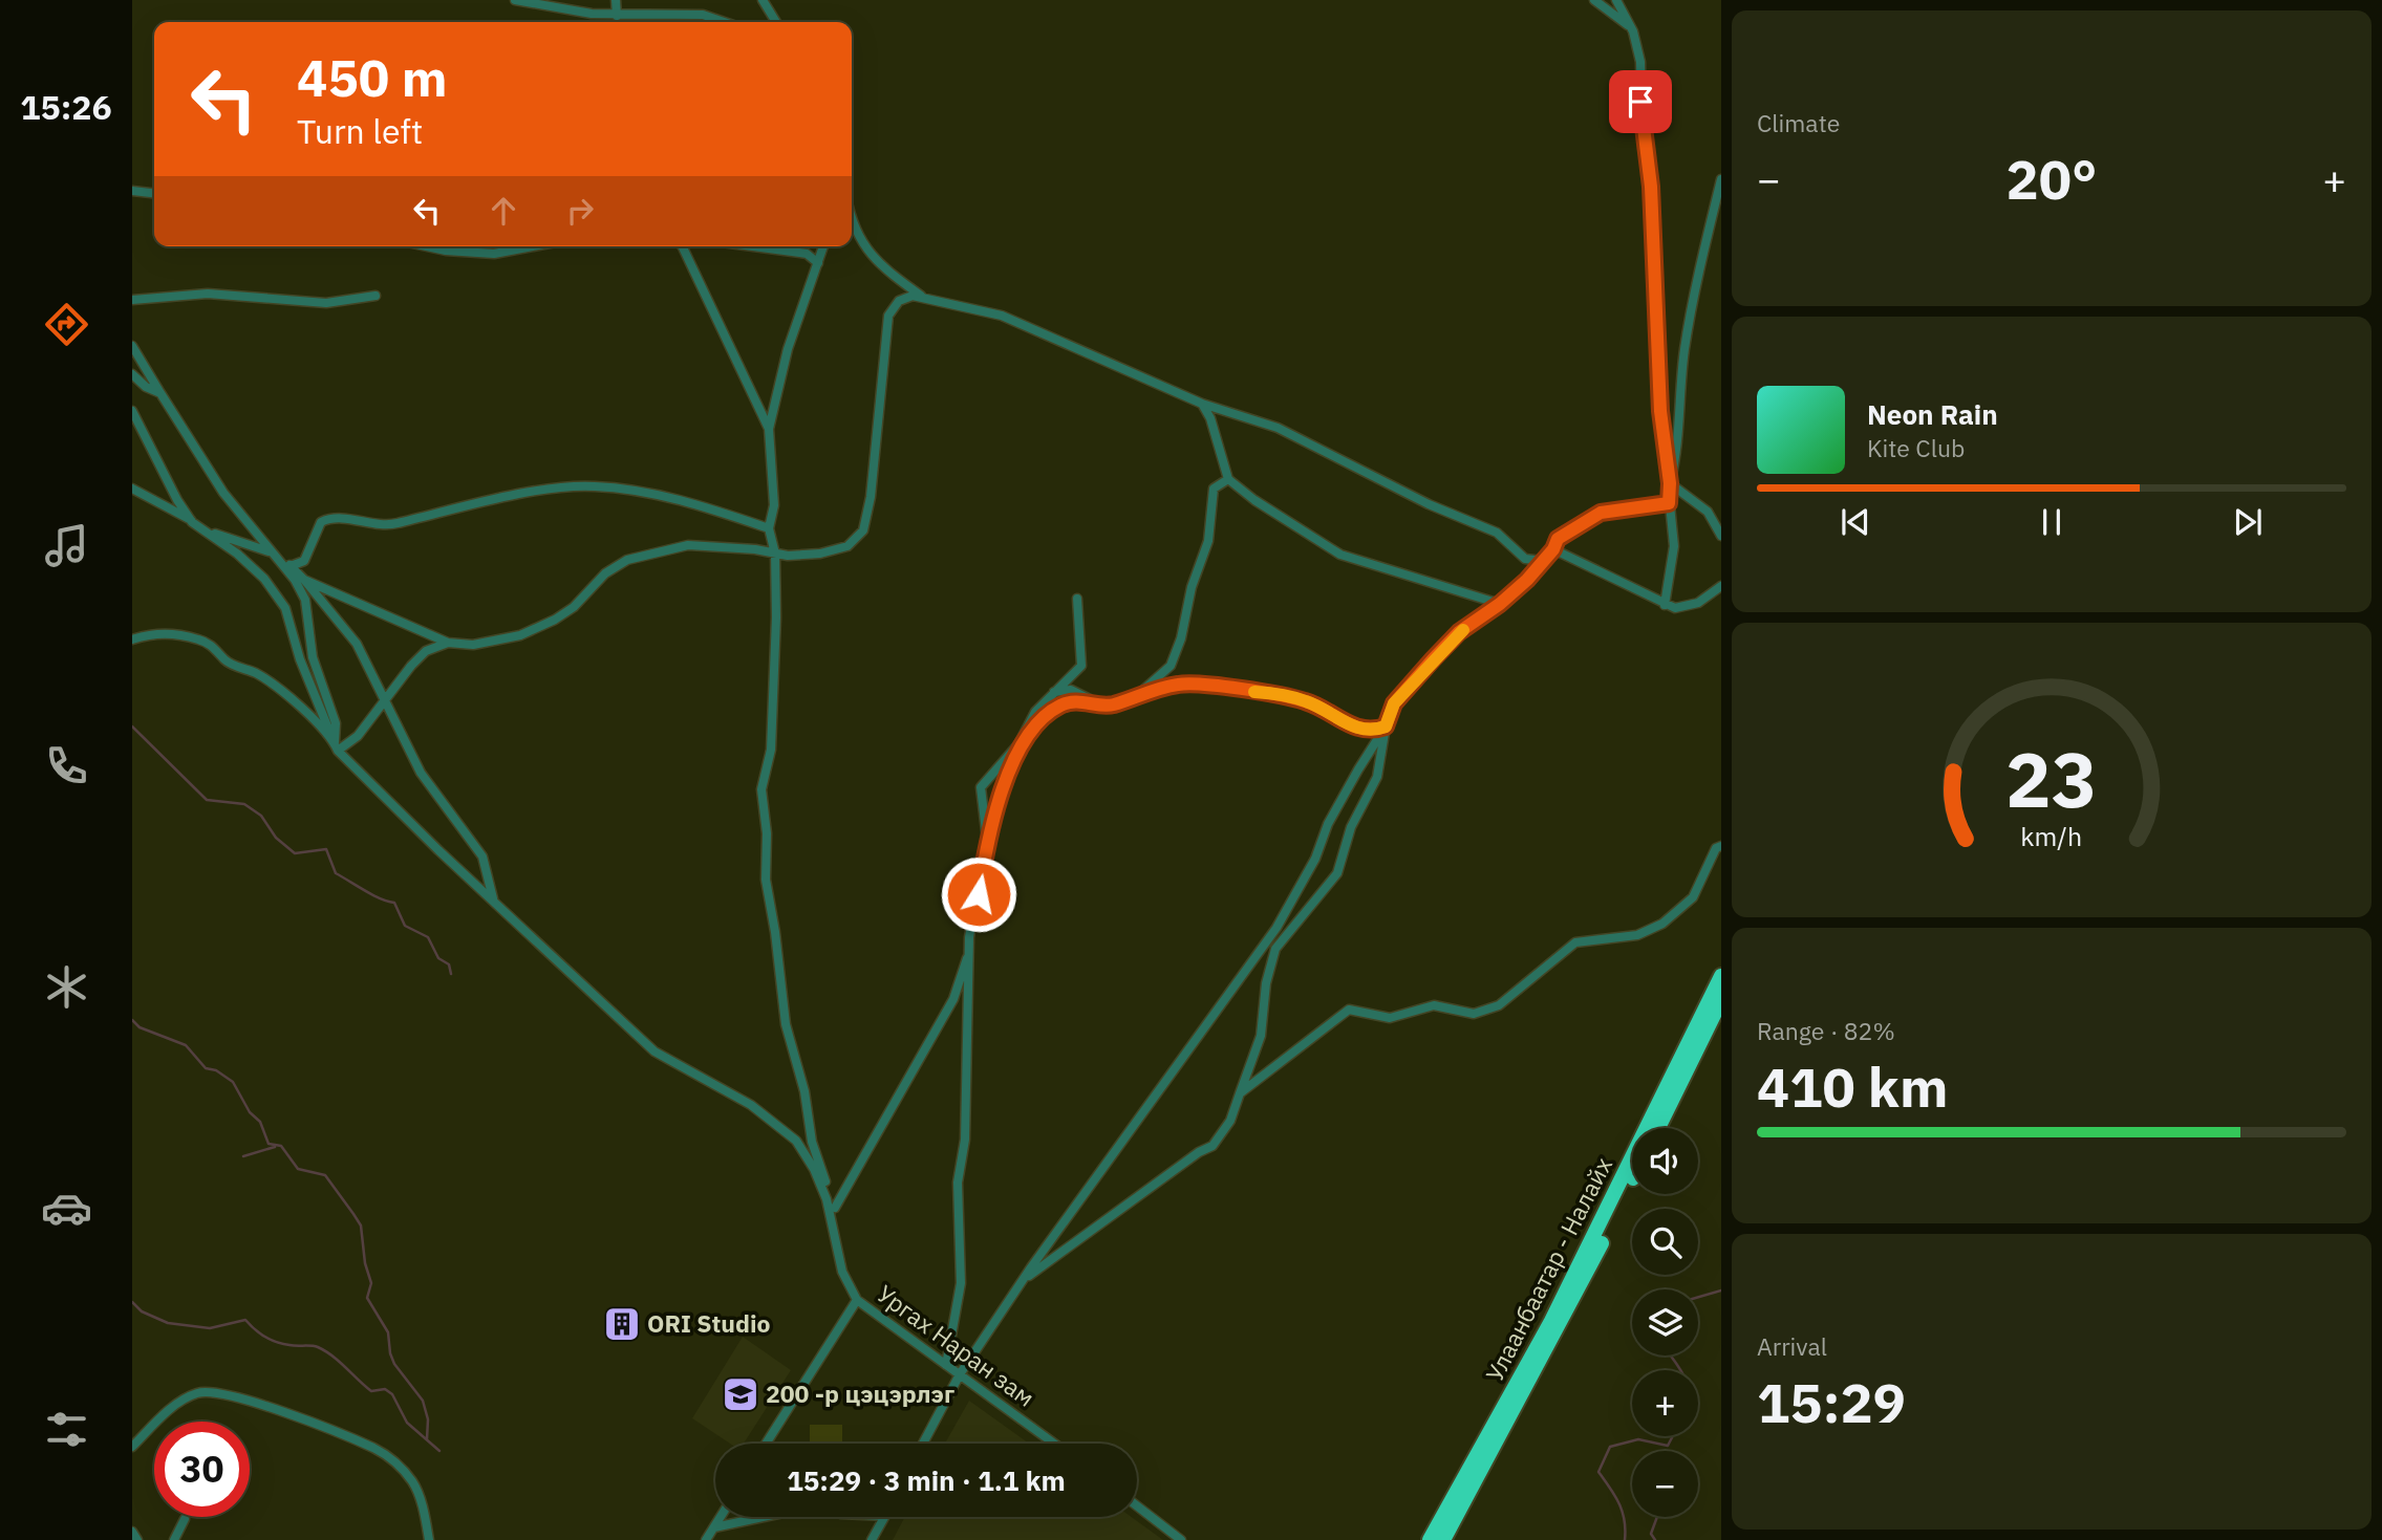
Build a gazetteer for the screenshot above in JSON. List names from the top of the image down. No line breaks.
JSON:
{"streets":{"highway":["Улаанбаатар - Налайх"],"street":["Ургах Наран зам"]},"places":{"building":["ORI Studio"],"school or university":["200 -р цэцэрлэг"]},"page":{"tabs":"15:26","tile":["Climate",["Range · 82%","410 km"],["Arrival","15:29"]],"turn":["450 m","Turn left"],"heat":["−","20°","+"],"song":["Neon Rain","Kite Club"],"map_buttons":["+","−"],"limit":"30","trip":"15:29 · 3 min · 1.1 km","gauge":["23","km/h"]}}
